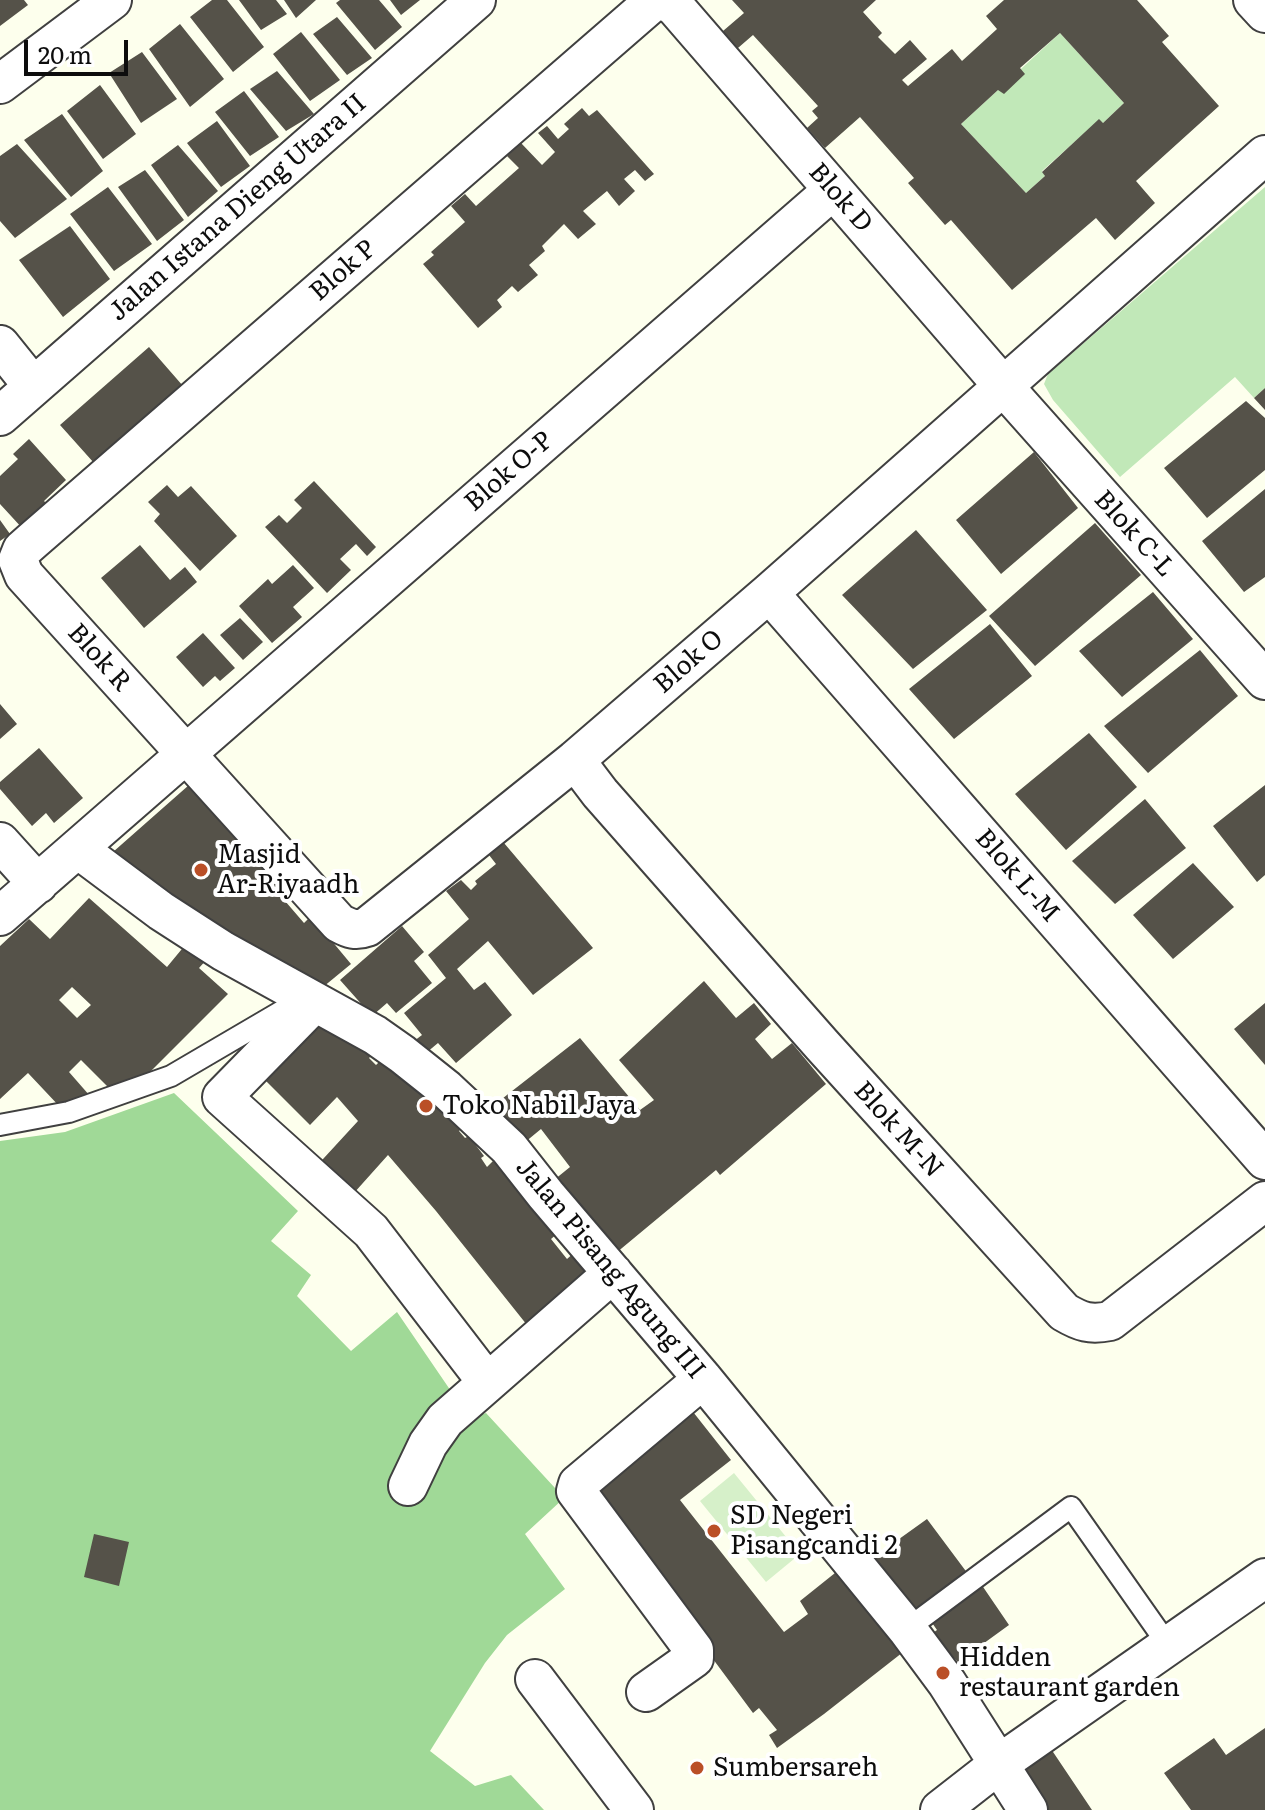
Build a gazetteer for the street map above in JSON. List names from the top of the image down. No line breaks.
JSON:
{"streets":{"street":["Blok D","Jalan Istana Dieng Utara II","Blok P","Blok O-P","Blok C-L","Blok R","Blok O","Blok L-M","Blok M-N","Jalan Pisang Agung III"]},"crossings":[["Blok D","Blok P"],["Blok D","Blok O-P"],["Blok D","Blok C-L"],["Blok D","Blok O"],["Blok P","Blok R"],["Blok O-P","Blok R"],["Blok O-P","Jalan Pisang Agung III"],["Blok C-L","Blok O"],["Blok R","Blok O"],["Blok O","Blok L-M"],["Blok O","Blok M-N"]],"places":["Masjid Ar-Riyaadh","Toko Nabil Jaya","SD Negeri Pisangcandi 2","Hidden restaurant garden","Sumbersareh"],"scale_bar":"20 m"}
